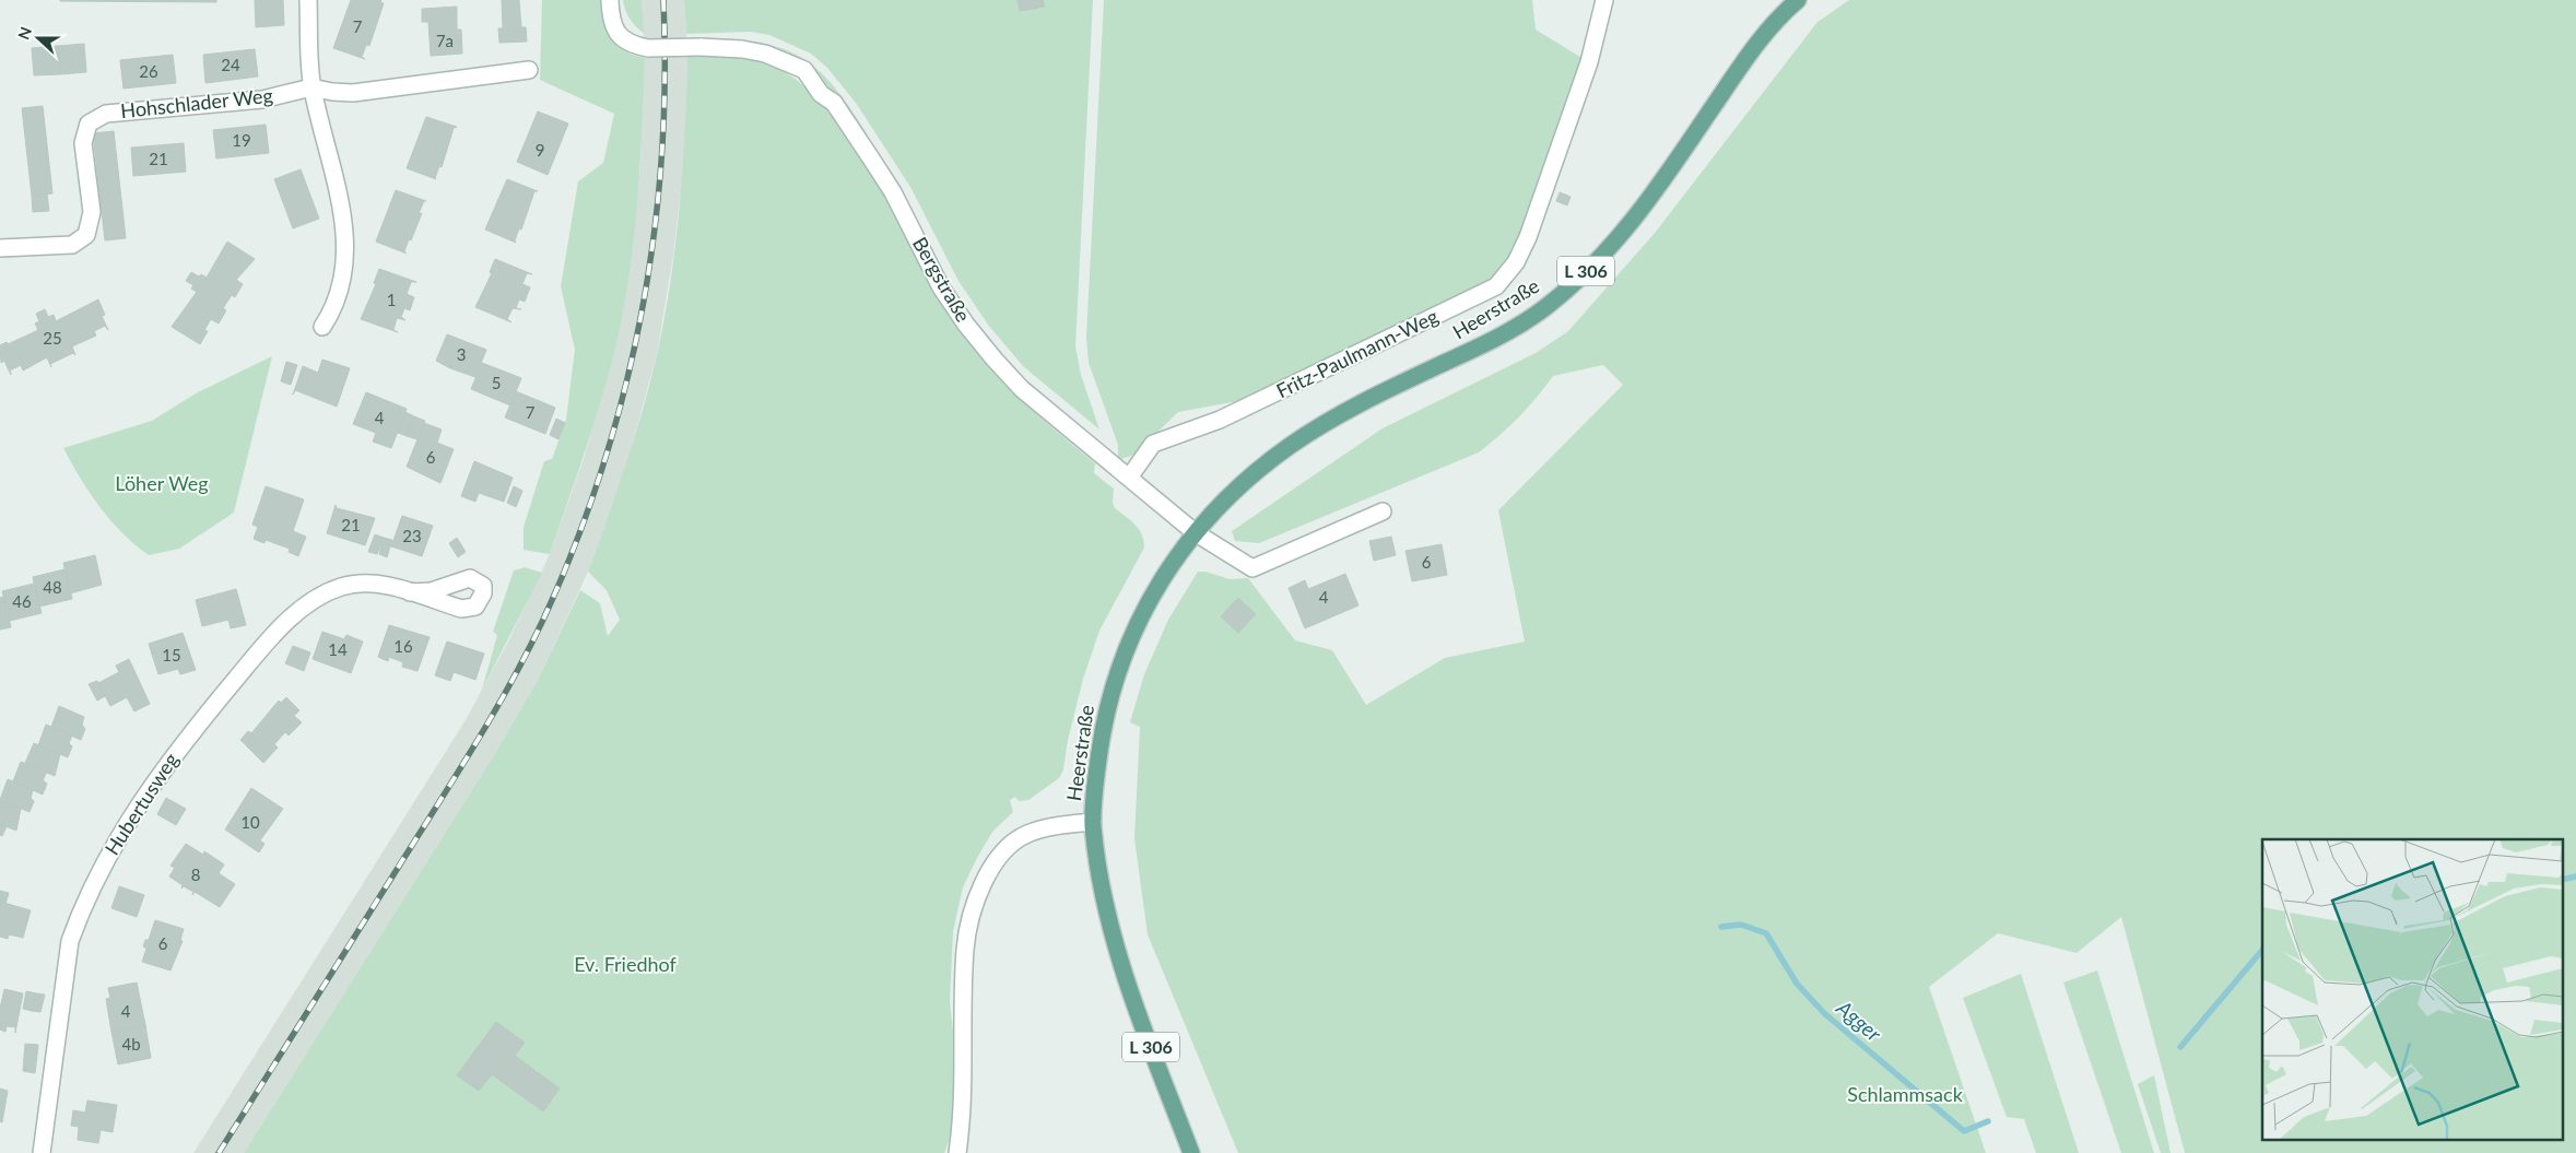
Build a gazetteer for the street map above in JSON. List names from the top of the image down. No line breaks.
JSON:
{"streets":{"main road":["L 306","Heerstraße"],"street":["Hohschlader Weg","Bergstraße","Fritz-Paulmann-Weg","Hubertusweg"]},"crossings":[["L 306","Heerstraße"],["Bergstraße","Heerstraße"],["Bergstraße","Fritz-Paulmann-Weg"]],"water":["Agger"],"parks":["Löher Weg","Ev. Friedhof","Schlammsack"],"house_numbers":["7","7a","24","26","19","9","21","1","25","3","5","7","4","6","21","23","6","48","4","46","16","14","15","10","8","6","4","4b"],"north":"left"}
